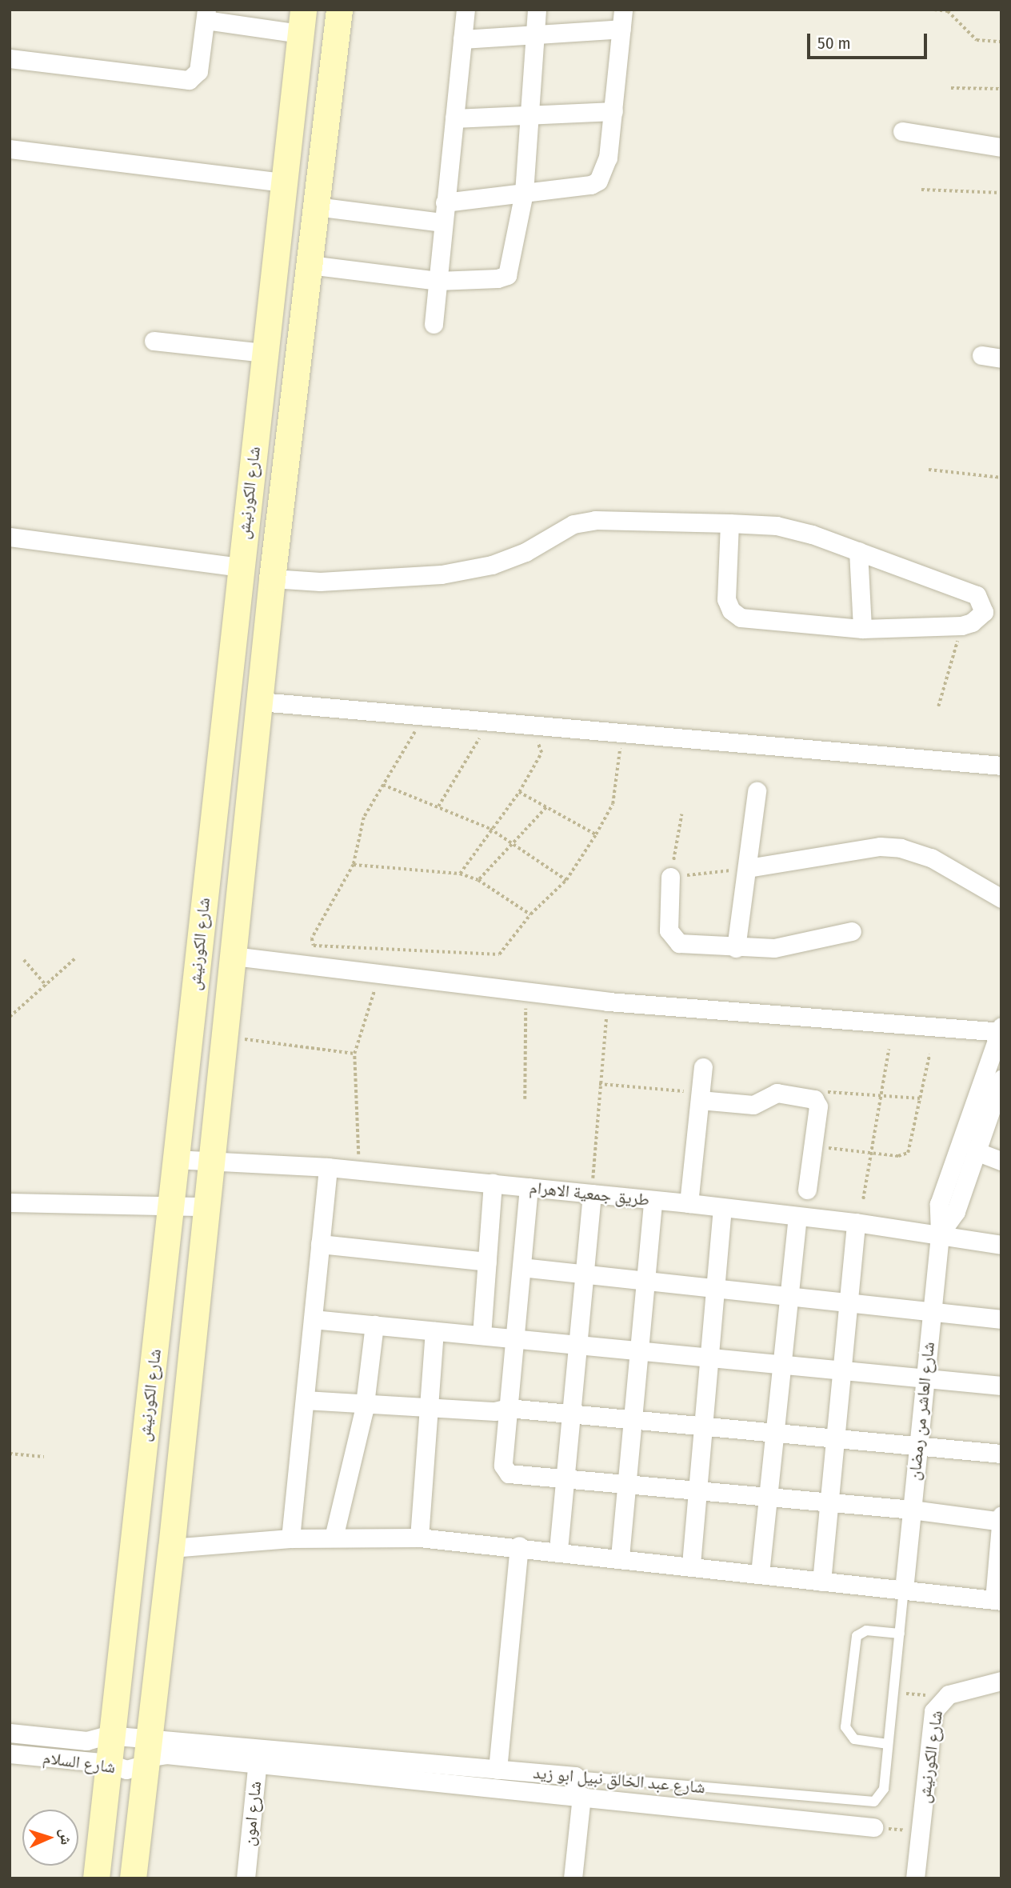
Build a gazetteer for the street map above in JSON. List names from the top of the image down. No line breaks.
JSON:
{"streets":{"main road":["شارع الكورنيش"],"street":["طريق جمعية الاهرام","شارع العاشر من رمضان","شارع السلام","شارع عبد الخالق نبيل ابو زيد","شارع امون"]},"crossings":[["شارع الكورنيش","طريق جمعية الاهرام"],["شارع الكورنيش","شارع السلام"],["شارع الكورنيش","شارع عبد الخالق نبيل ابو زيد"],["طريق جمعية الاهرام","شارع العاشر من رمضان"],["شارع العاشر من رمضان","شارع عبد الخالق نبيل ابو زيد"],["شارع السلام","شارع عبد الخالق نبيل ابو زيد"],["شارع عبد الخالق نبيل ابو زيد","شارع امون"]],"scale_bar":"50 m","north":"right"}
